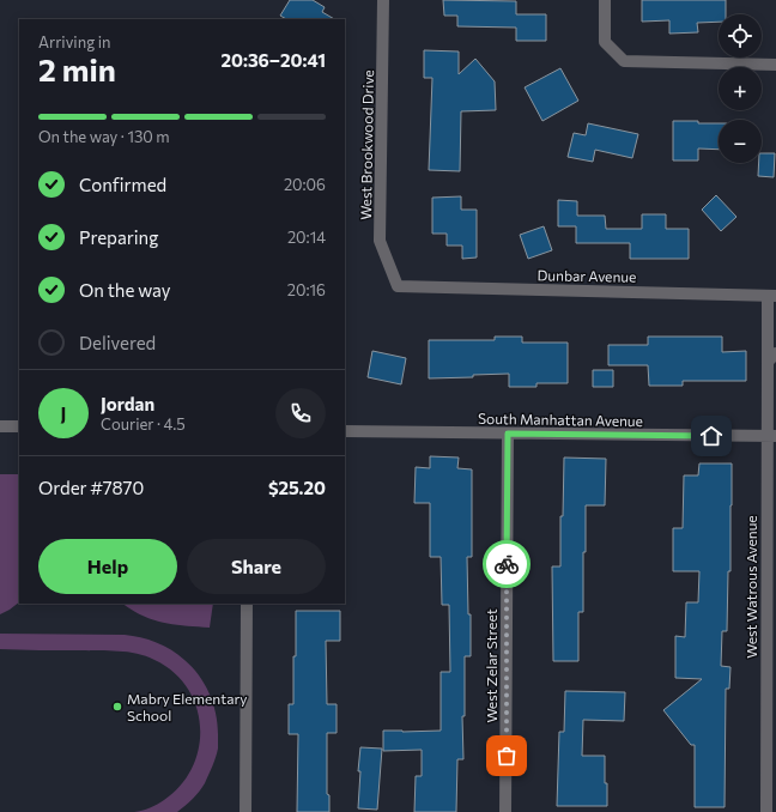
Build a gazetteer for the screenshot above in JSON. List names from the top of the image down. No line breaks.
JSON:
{"streets":{"street":["West Brookwood Drive","Dunbar Avenue","South Manhattan Avenue","West Watrous Avenue","West Zelar Street"]},"crossings":[["West Brookwood Drive","Dunbar Avenue"],["Dunbar Avenue","West Watrous Avenue"],["South Manhattan Avenue","West Watrous Avenue"],["South Manhattan Avenue","West Zelar Street"]],"places":["Mabry Elementary School"],"page":{"map_buttons":["+","−"],"heading":["2 min","Arriving in","20:36–20:41"],"panel":["Jordan","Courier · 4.5","Order #7870","$25.20"],"bar":"On the way · 130 m","list":[["Confirmed","20:06"],["Preparing","20:14"],["On the way","20:16"],"Delivered"],"round":"J","buttons":["Help","Share"]}}
